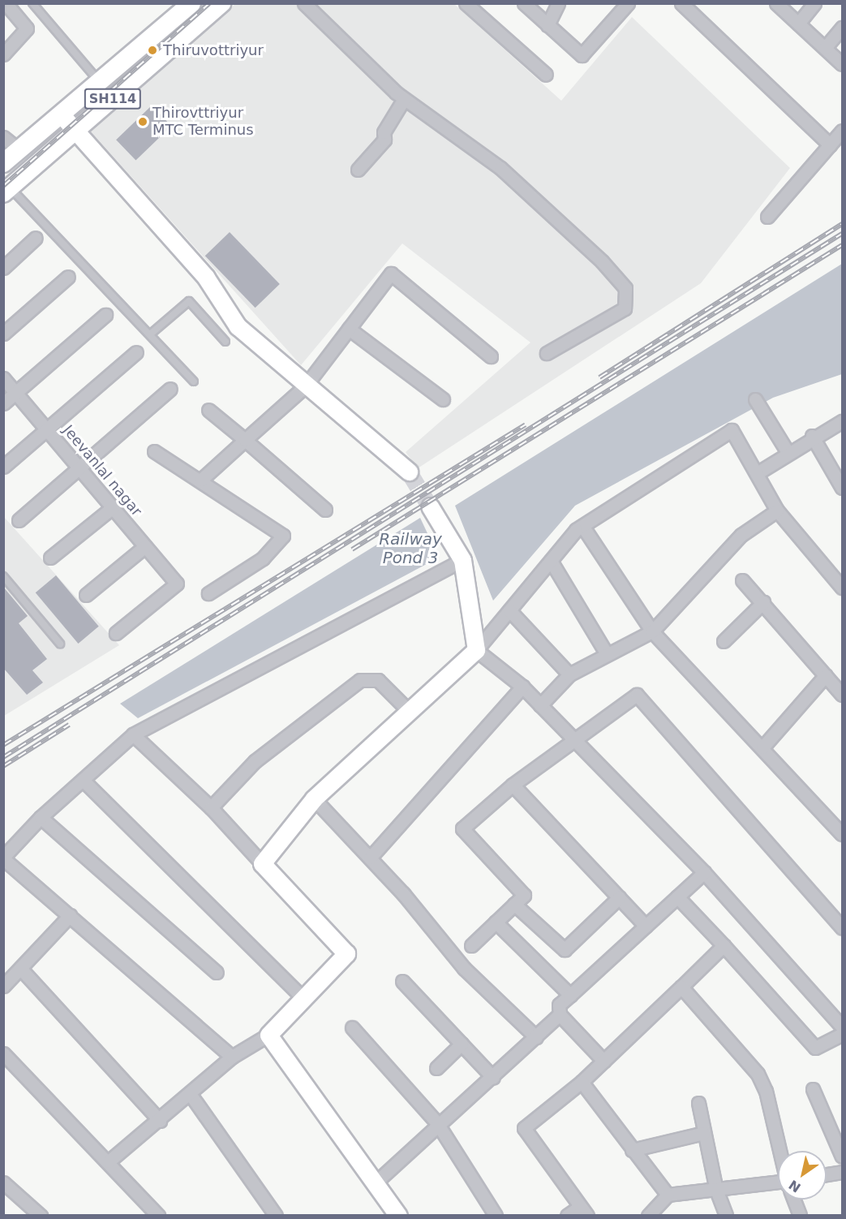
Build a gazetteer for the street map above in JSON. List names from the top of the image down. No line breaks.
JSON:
{"streets":{"main road":["SH114"],"street":["Jeevanlal nagar"]},"water":["Railway Pond 3"],"places":["Thiruvottriyur","Thirovttriyur MTC Terminus"],"north":"bottom left"}
